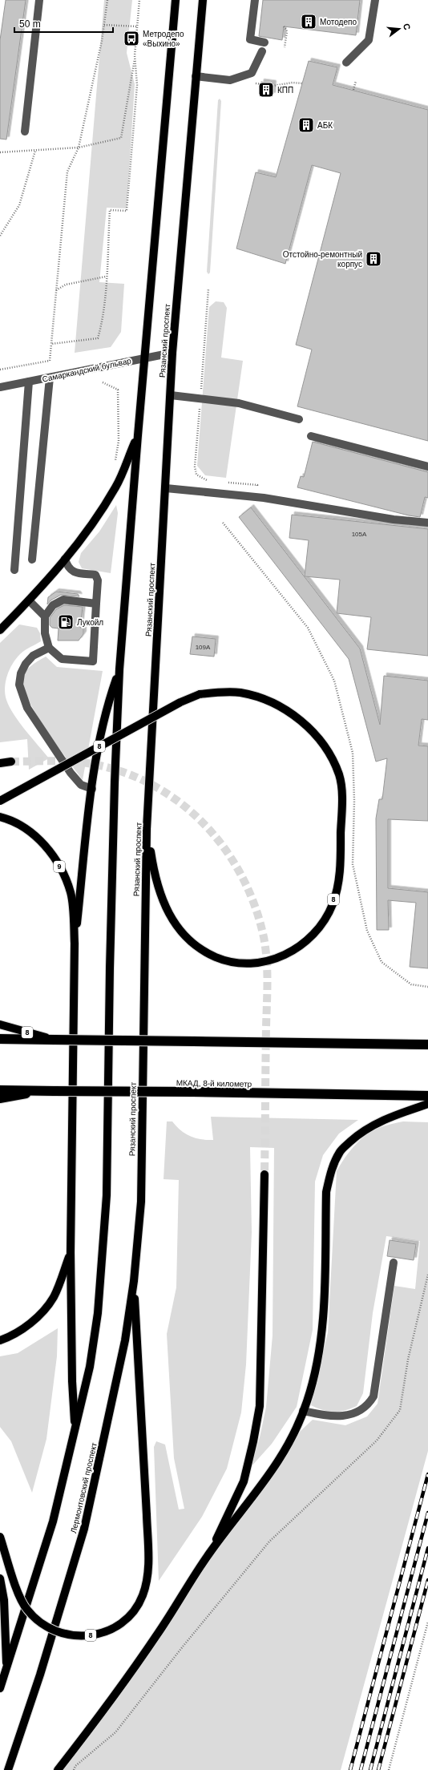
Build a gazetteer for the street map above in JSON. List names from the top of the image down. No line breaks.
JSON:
{"streets":{"highway":["МКАД, 8-й километр"],"main road":["Рязанский проспект","8","9","Лермонтовский проспект"],"street":["Самаркандский бульвар"]},"crossings":[["Рязанский проспект","Самаркандский бульвар"],["Рязанский проспект","8"],["Рязанский проспект","Лермонтовский проспект"],["8","Лермонтовский проспект"]],"places":{"building":["Мотодепо","КПП","АБК","Отстойно-ремонтный корпус"],"bus stop":["Метродепо «Выхино»"],"fuel station":["Лукойл"]},"house_numbers":["105А","109А"],"scale_bar":"50 m","north":"right"}
